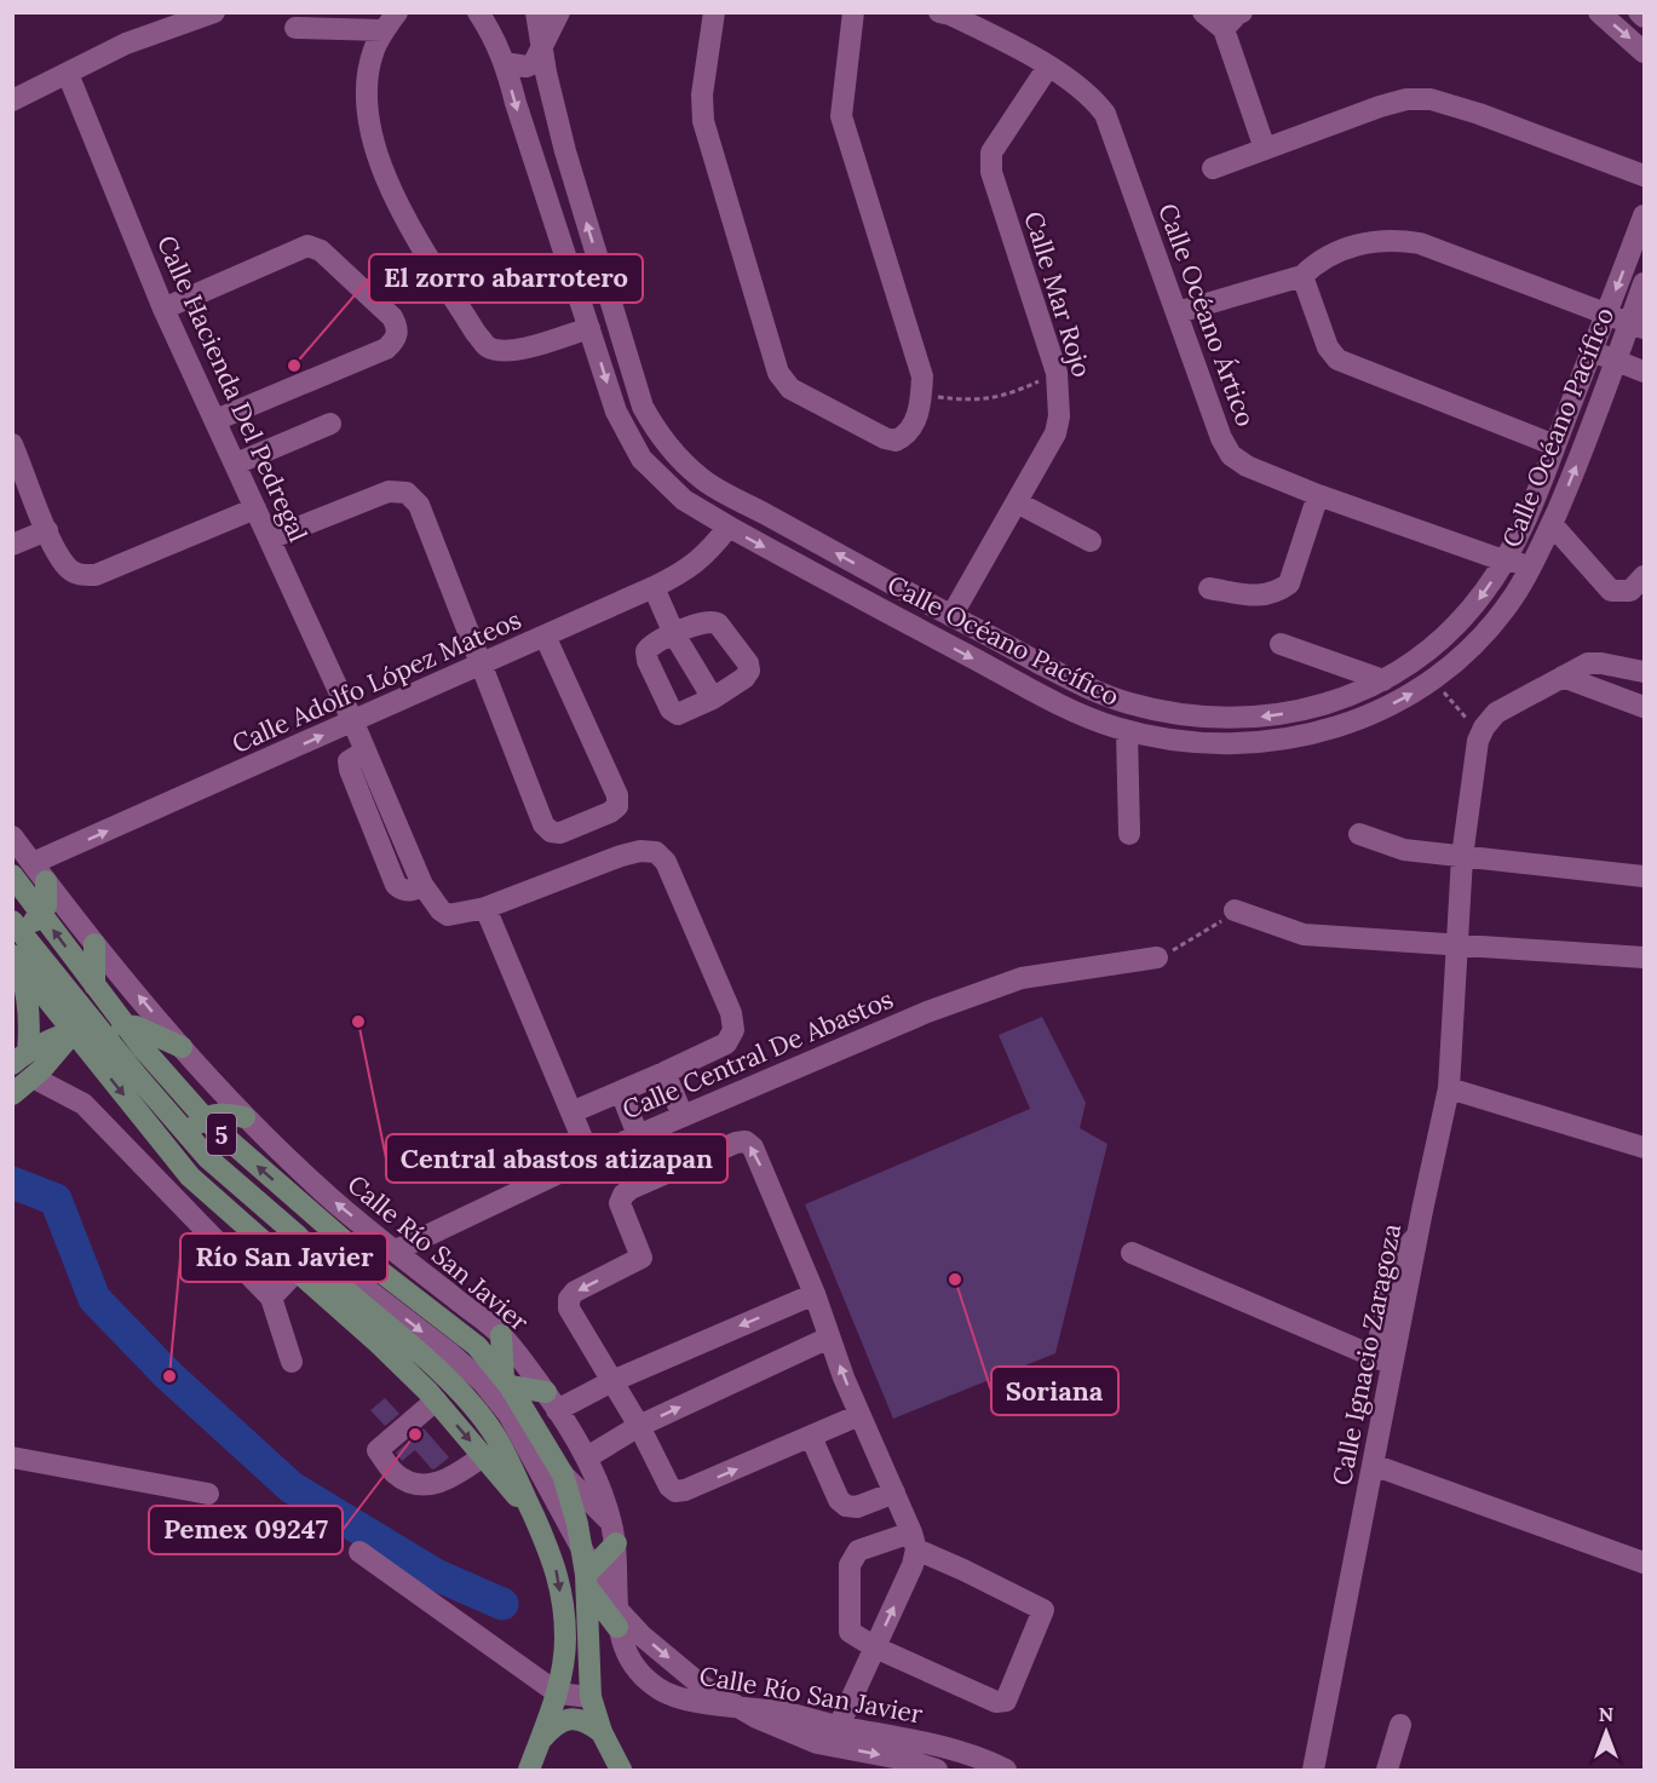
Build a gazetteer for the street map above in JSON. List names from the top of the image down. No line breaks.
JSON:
{"streets":{"main road":["5"],"street":["Calle Mar Rojo","Calle Océano Ártico","Calle Hacienda Del Pedregal","Calle Océano Pacífico","Calle Adolfo López Mateos","Calle Central De Abastos","Calle Río San Javier","Calle Ignacio Zaragoza"]},"crossings":[["Calle Mar Rojo","Calle Océano Ártico"],["Calle Mar Rojo","Calle Océano Pacífico"],["Calle Océano Ártico","Calle Océano Pacífico"],["Calle Hacienda Del Pedregal","Calle Adolfo López Mateos"],["Calle Océano Pacífico","Calle Adolfo López Mateos"],["Calle Adolfo López Mateos","Calle Río San Javier"],["Calle Central De Abastos","Calle Río San Javier"],["5","Calle Río San Javier"]],"one_way":["Calle Adolfo López Mateos"],"places":["El zorro abarrotero","Central abastos atizapan","Soriana","Río San Javier","Pemex 09247"],"north":"top"}
